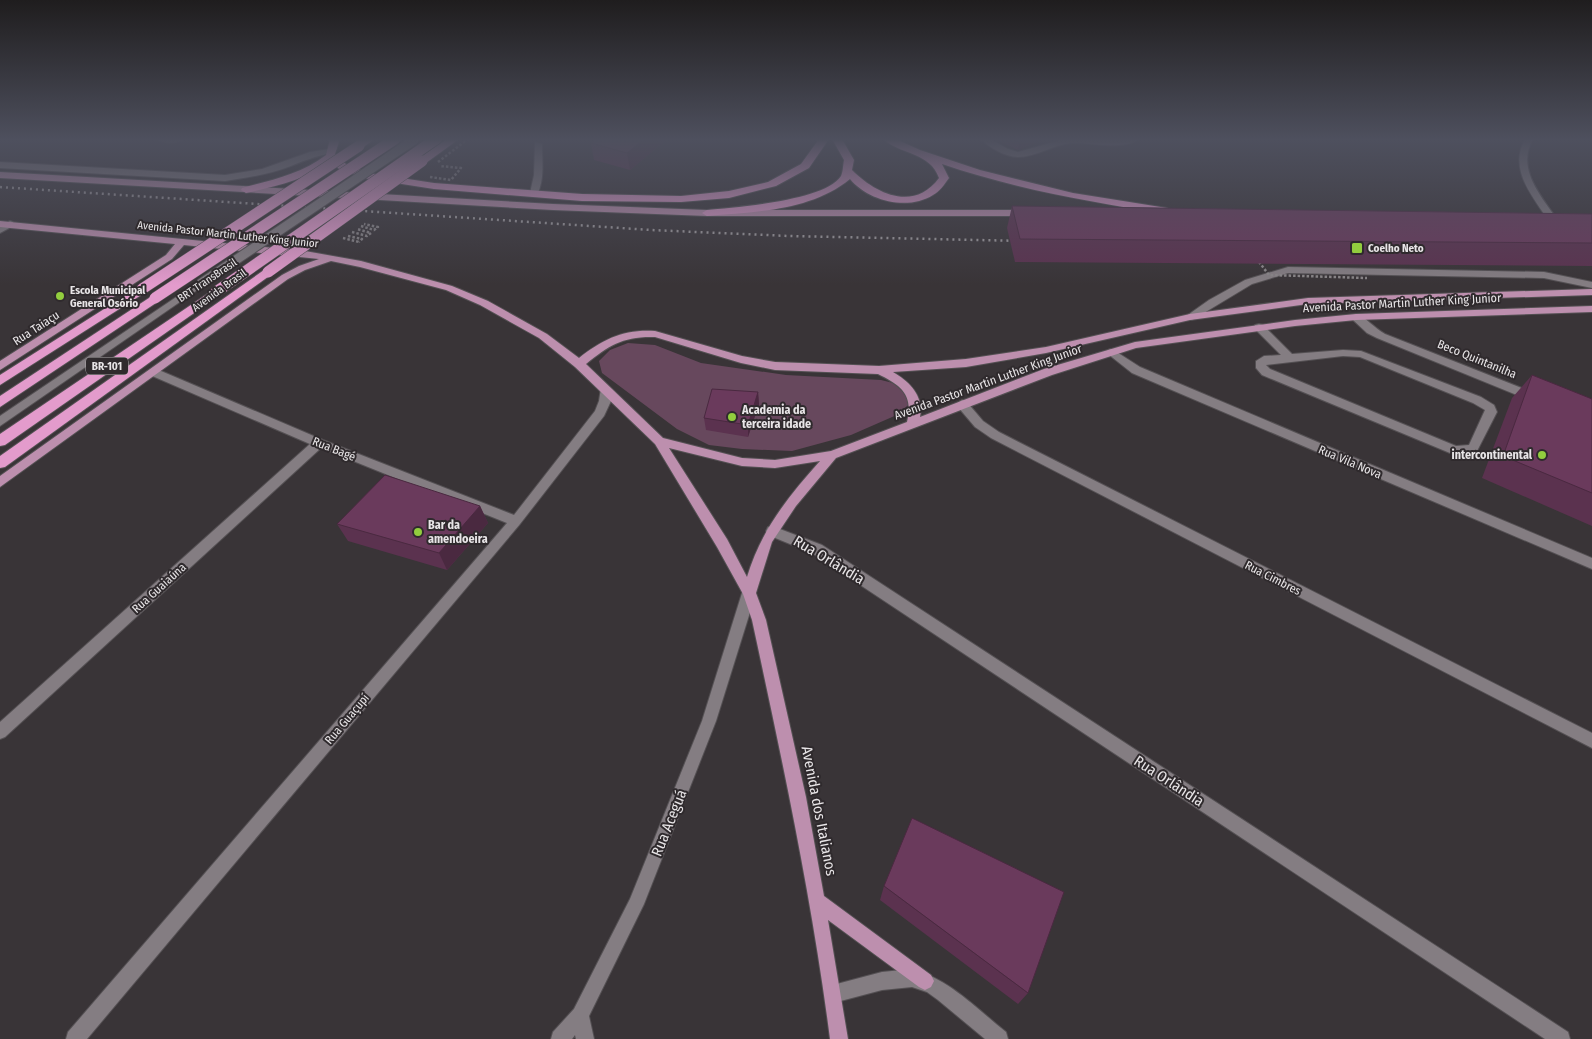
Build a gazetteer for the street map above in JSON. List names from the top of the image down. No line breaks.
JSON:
{"streets":{"highway":["Avenida Brasil","BR-101"],"main road":["Avenida Pastor Martin Luther King Junior","Rua Taiaçu","Avenida dos Italianos"],"street":["BRT TransBrasil","Beco Quintanilha","Rua Bagé","Rua Vila Nova","Rua Orlândia","Rua Cimbres","Rua Guaiaúna","Rua Guaçupí","Rua Aceguá"]},"crossings":[["Avenida Pastor Martin Luther King Junior","Rua Taiaçu"],["Avenida Pastor Martin Luther King Junior","Beco Quintanilha"],["Avenida Pastor Martin Luther King Junior","Rua Vila Nova"],["Avenida Pastor Martin Luther King Junior","Rua Cimbres"],["Avenida Pastor Martin Luther King Junior","Rua Guaçupí"],["Avenida Pastor Martin Luther King Junior","Avenida dos Italianos"],["Rua Bagé","Rua Guaiaúna"],["Rua Bagé","Rua Guaçupí"],["Avenida dos Italianos","Rua Aceguá"]],"places":{"transit":["Coelho Neto"],"other":["Escola Municipal General Osório","Academia da terceira idade","intercontinental","Bar da amendoeira"]}}
